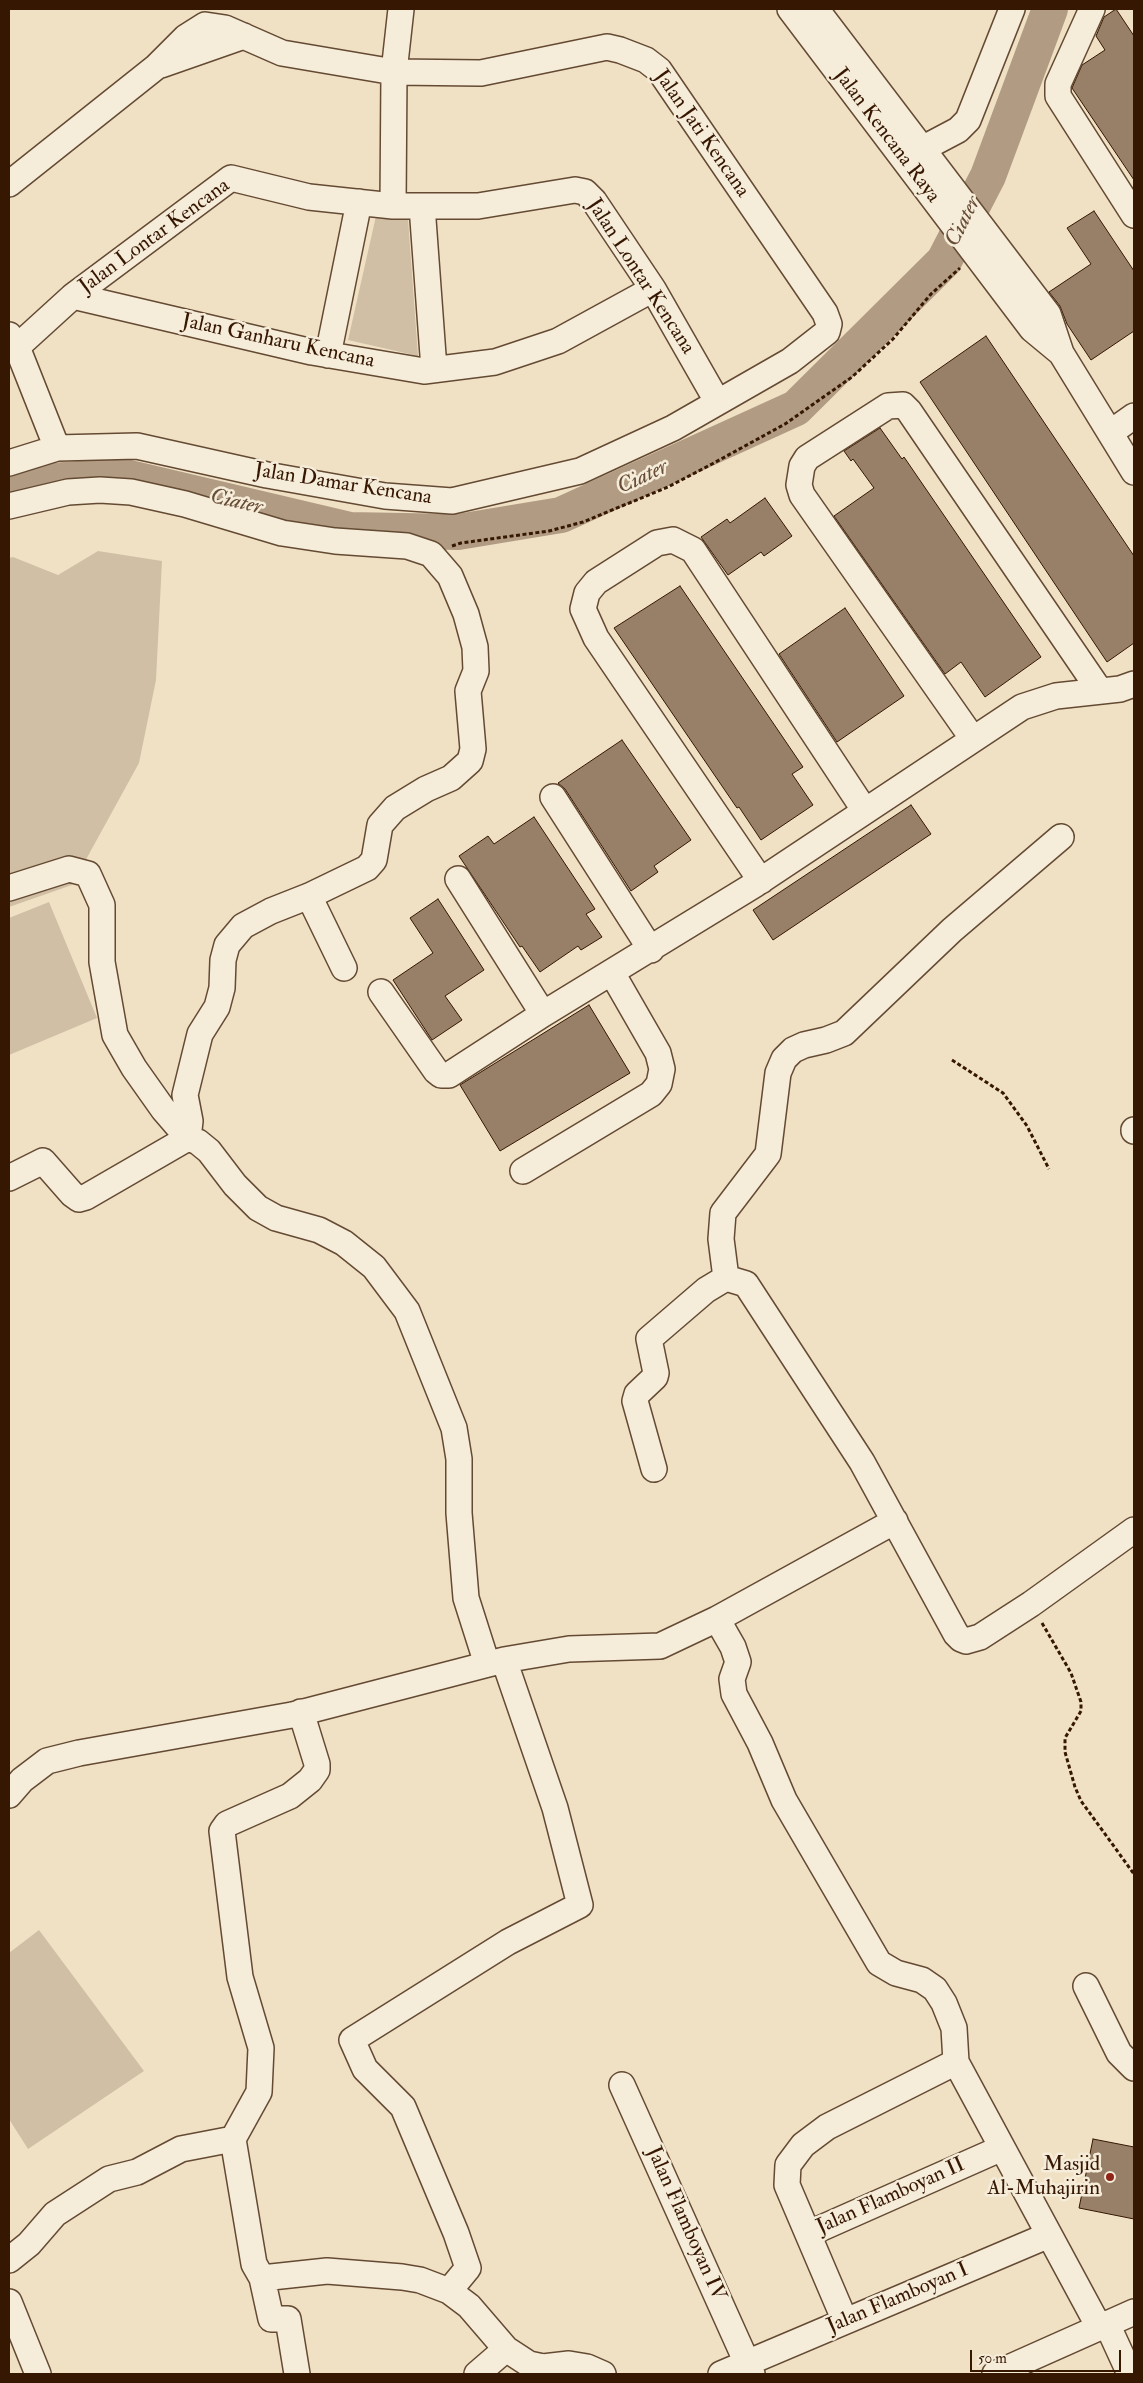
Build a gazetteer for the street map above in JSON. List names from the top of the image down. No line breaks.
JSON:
{"streets":{"street":["Jalan Jati Kencana","Jalan Kencana Raya","Jalan Lontar Kencana","Jalan Ganharu Kencana","Jalan Damar Kencana","Jalan Flamboyan II","Jalan Flamboyan IV","Jalan Flamboyan I"]},"crossings":[["Jalan Jati Kencana","Jalan Damar Kencana"],["Jalan Lontar Kencana","Jalan Ganharu Kencana"],["Jalan Lontar Kencana","Jalan Damar Kencana"],["Jalan Flamboyan IV","Jalan Flamboyan I"]],"water":["Ciater"],"places":["Masjid Al-Muhajirin"],"scale_bar":"50 m"}
